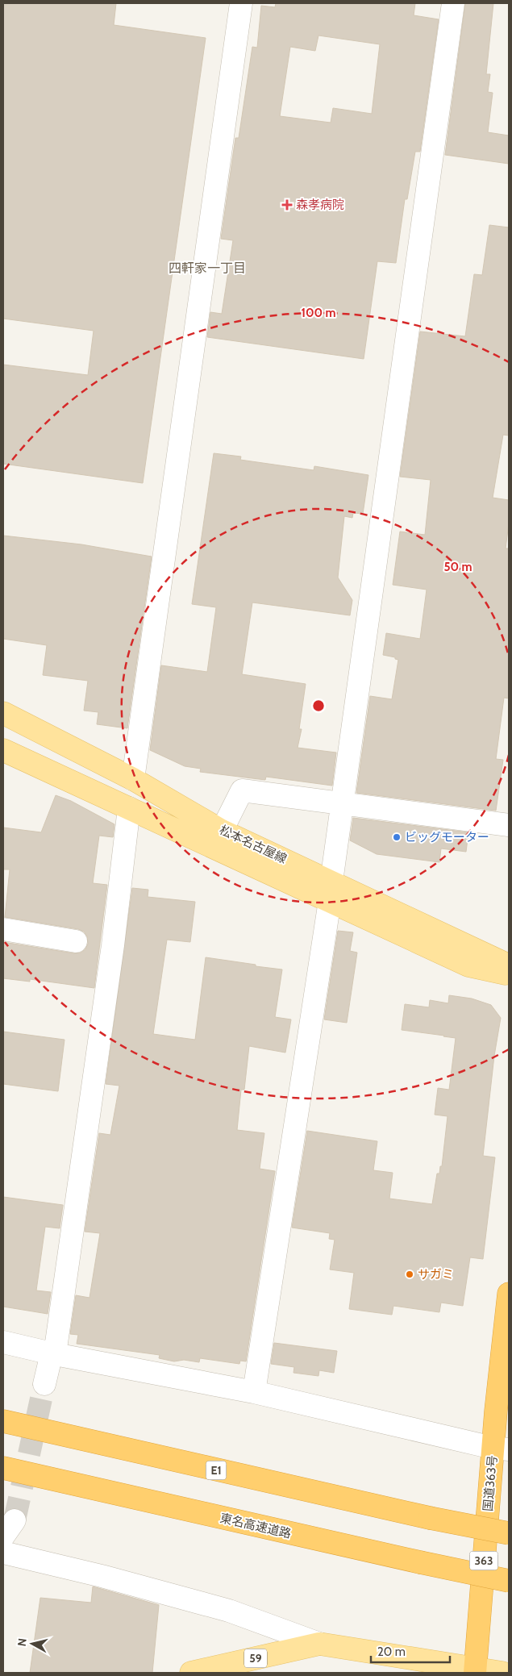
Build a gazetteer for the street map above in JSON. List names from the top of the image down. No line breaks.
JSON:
{"streets":{"highway":["E1","国道363号","東名高速道路","363"],"main road":["松本名古屋線","59"]},"crossings":[["国道363号","59"]],"districts":["四軒家一丁目"],"places":{"health":["森孝病院"],"other":["ビッグモーター","サガミ"]},"scale_bar":"20 m","north":"left","rings":["100 m","50 m"]}
